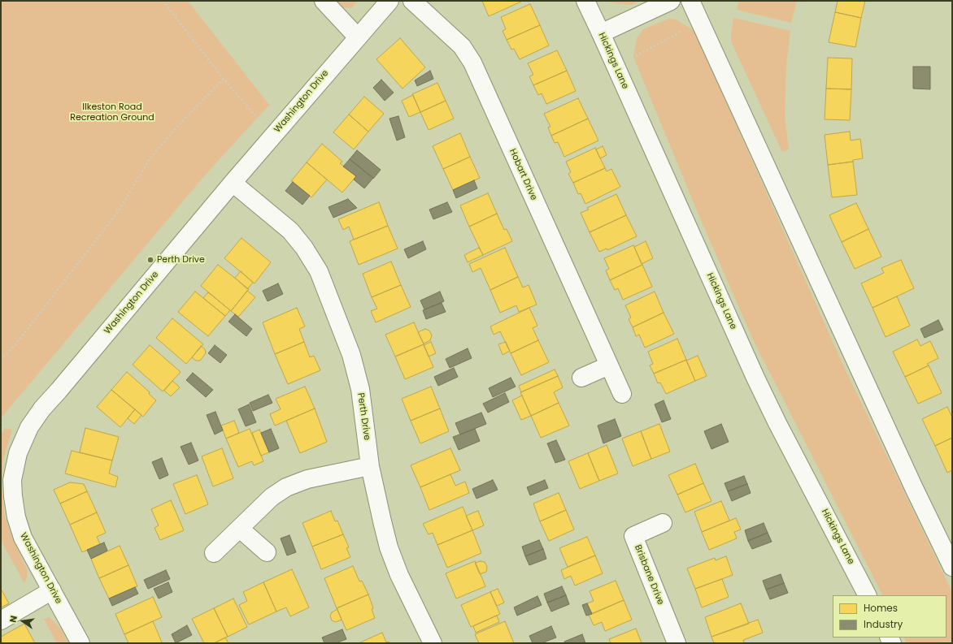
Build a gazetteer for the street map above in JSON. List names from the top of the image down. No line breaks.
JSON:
{"streets":{"street":["Hickings Lane","Washington Drive","Hobart Drive","Perth Drive","Brisbane Drive"]},"crossings":[["Washington Drive","Perth Drive"]],"parks":["Ilkeston Road Recreation Ground"],"places":["Perth Drive"],"legend":["Homes","Industry"],"north":"left"}
